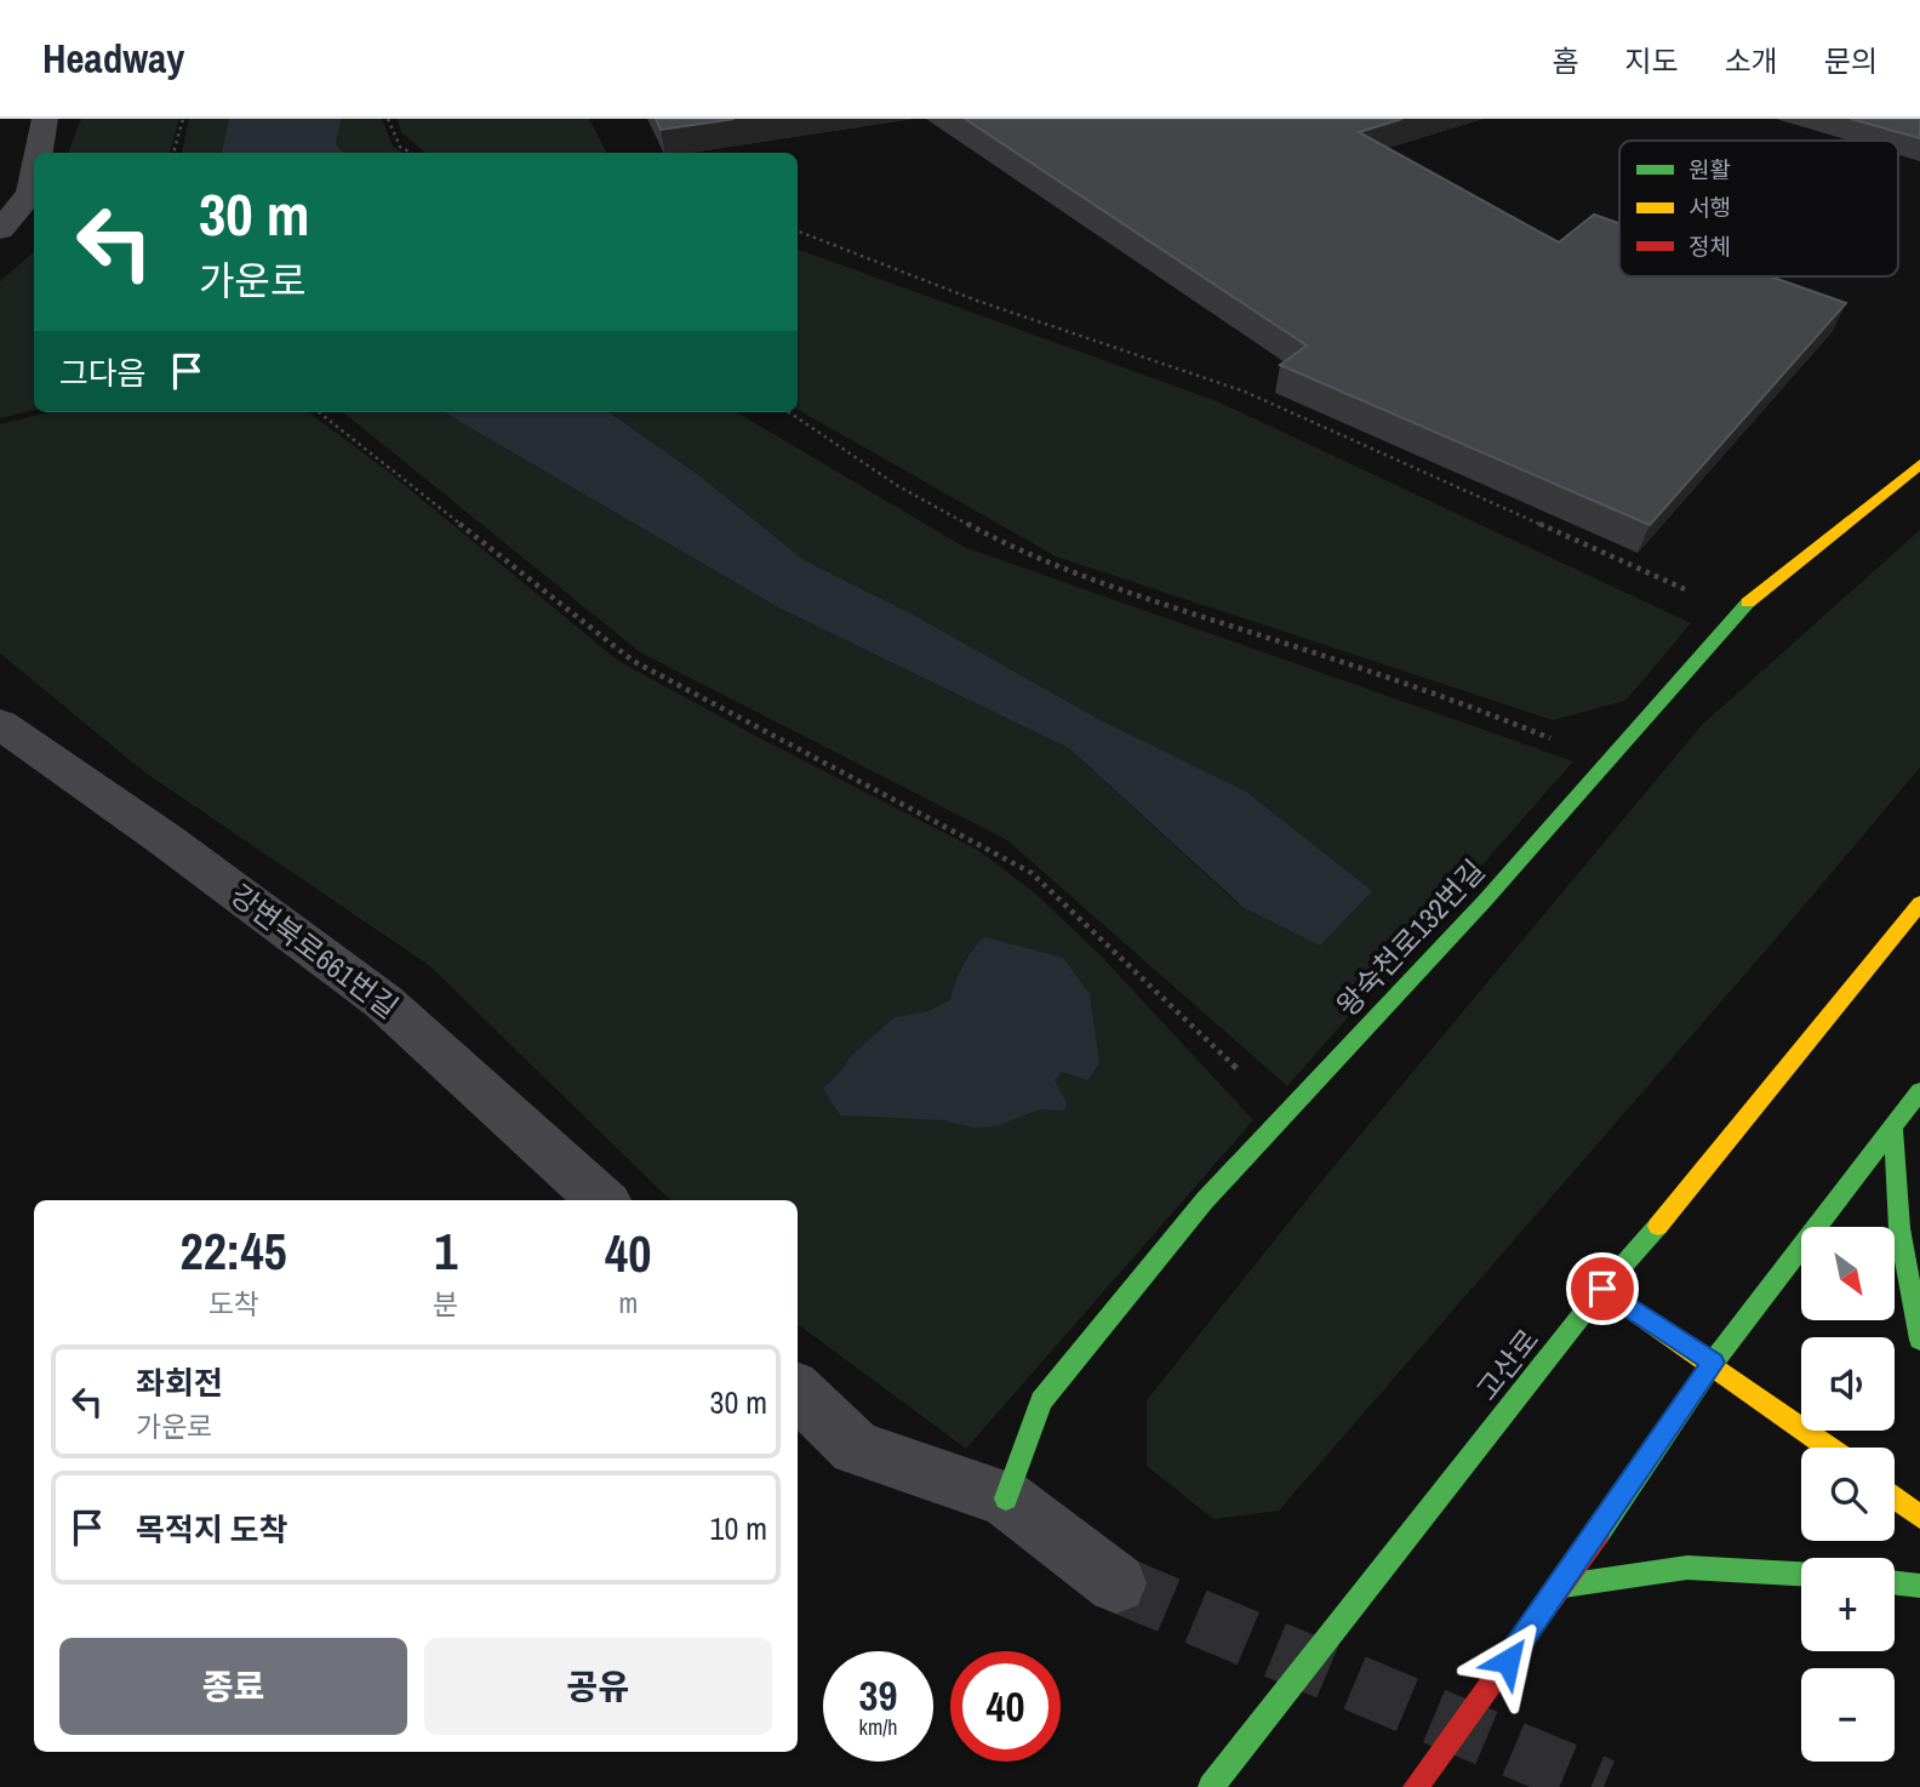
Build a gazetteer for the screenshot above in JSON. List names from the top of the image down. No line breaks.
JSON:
{"streets":{"street":["왕숙천로132번길","강변북로661번길","고산로"]},"legend":["원활","서행","정체"],"north":"bottom right","page":{"header":"Headway","nav":["홈","지도","소개","문의"],"turn":["30 m","가운로"],"then":"그다음","eta":["22:45","도착","1","분","40","m"],"map_buttons":["+","−"],"list":[{"name":"좌회전","note":"가운로","value":"30 m"},{"name":"목적지 도착","value":"10 m"}],"buttons":["종료","공유"],"speed":"39 km/h","limit":"40"}}
